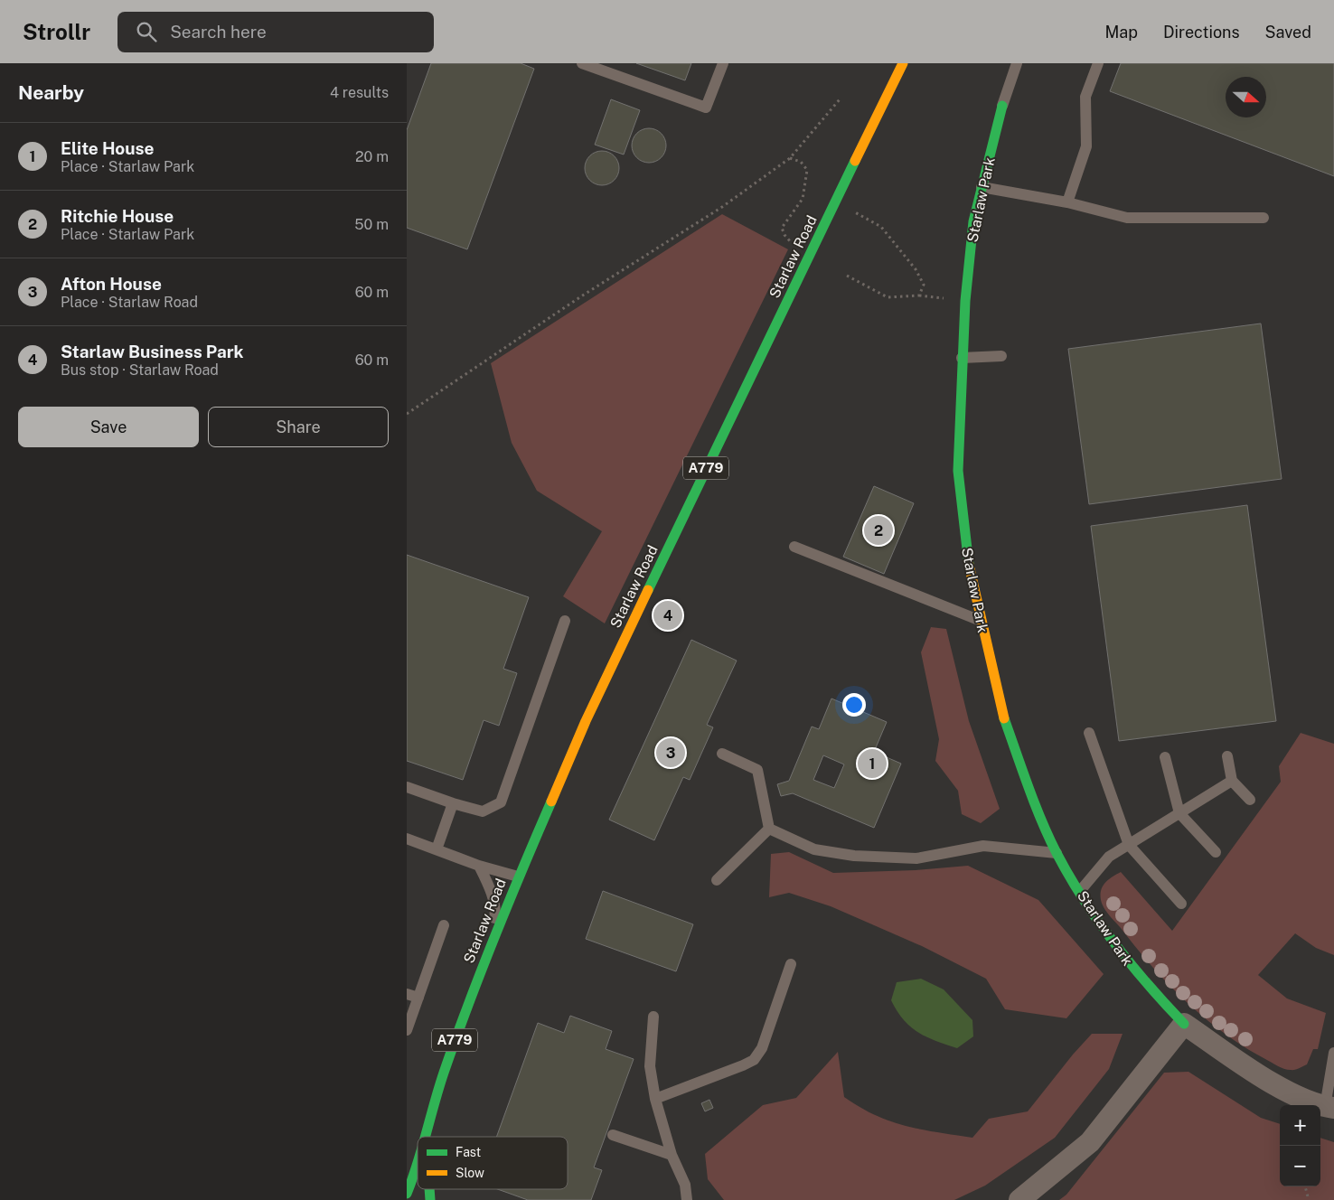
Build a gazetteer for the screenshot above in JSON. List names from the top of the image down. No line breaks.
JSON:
{"streets":{"main road":["Starlaw Park","Starlaw Road","A779"]},"legend":["Fast","Slow"],"north":"right","page":{"header":"Strollr","search":"Search here","nav":["Map","Directions","Saved"],"heading":["Nearby","4 results"],"list":[{"mark":"1","name":"Elite House","note":"Place · Starlaw Park","value":"20 m"},{"mark":"2","name":"Ritchie House","note":"Place · Starlaw Park","value":"50 m"},{"mark":"3","name":"Afton House","note":"Place · Starlaw Road","value":"60 m"},{"mark":"4","name":"Starlaw Business Park","note":"Bus stop · Starlaw Road","value":"60 m"}],"buttons":["Save","Share"],"pins":["2","4","3","1"],"map_buttons":["+","−"]}}
